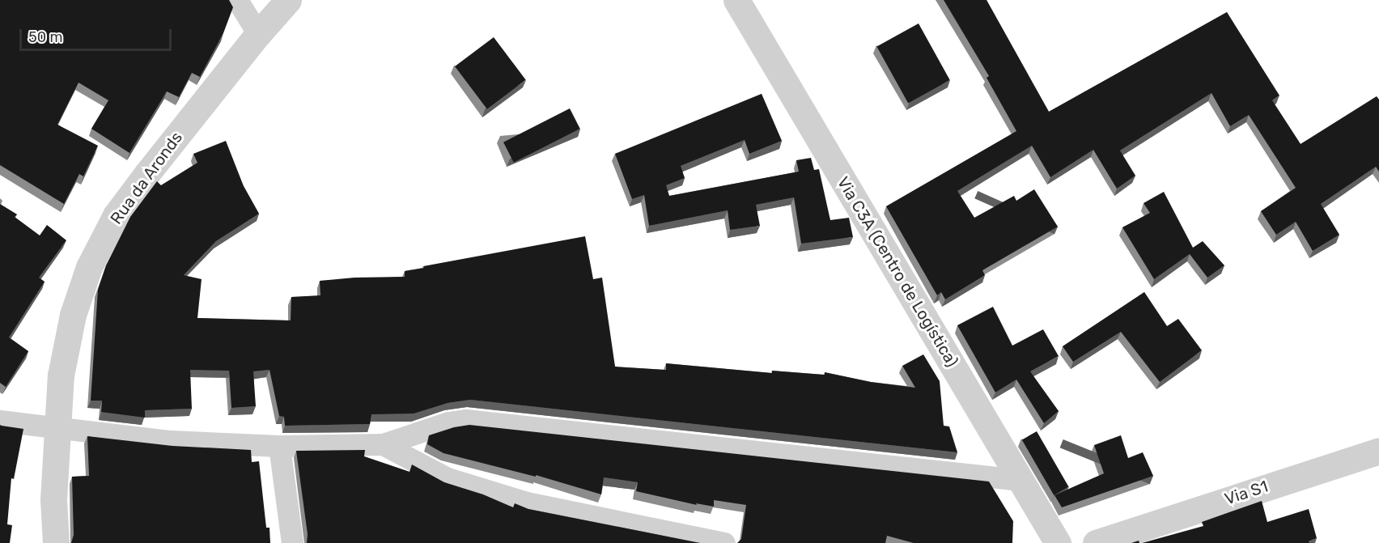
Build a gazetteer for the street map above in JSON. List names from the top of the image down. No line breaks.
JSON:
{"streets":{"street":["Rua da Aronds","Via C3A (Centro de Logística)","Via S1"]},"scale_bar":"50 m"}
